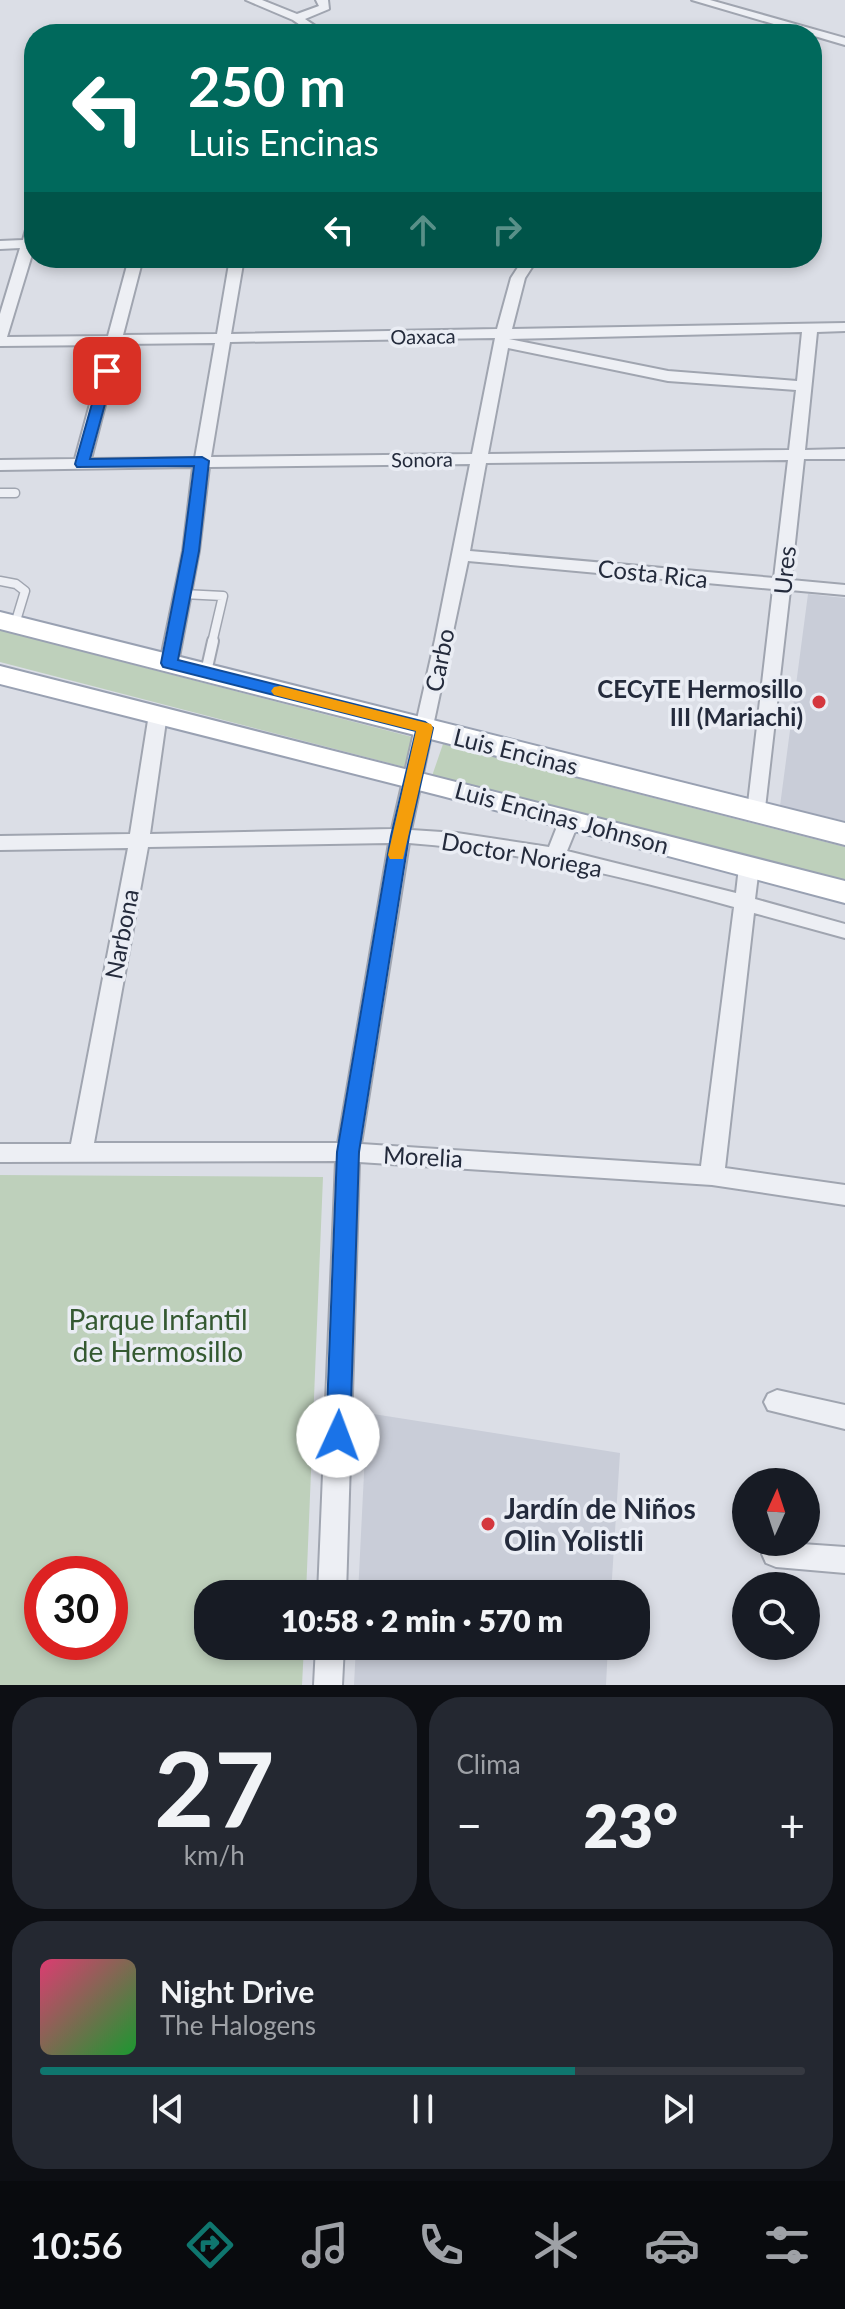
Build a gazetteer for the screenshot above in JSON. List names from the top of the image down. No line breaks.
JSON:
{"streets":{"main road":["Luis Encinas","Luis Encinas Johnson"],"street":["Oaxaca","Sonora","Ures","Costa Rica","Carbo","Doctor Noriega","Narbona","Morelia"]},"crossings":[["Oaxaca","Ures"],["Oaxaca","Carbo"],["Sonora","Ures"],["Sonora","Carbo"],["Ures","Costa Rica"],["Ures","Luis Encinas"],["Costa Rica","Carbo"],["Carbo","Luis Encinas"],["Carbo","Luis Encinas Johnson"],["Carbo","Doctor Noriega"],["Carbo","Morelia"],["Luis Encinas Johnson","Narbona"],["Doctor Noriega","Narbona"],["Narbona","Morelia"]],"parks":["Parque Infantil de Hermosillo"],"places":["CECyTE Hermosillo III (Mariachi)","Jardín de Niños Olin Yolistli"],"north":"top","page":{"turn":["250 m","Luis Encinas"],"limit":"30","trip":"10:58 · 2 min · 570 m","tile":[["27","km/h"],"Clima"],"heat":["−","23°","+"],"song":["Night Drive","The Halogens"],"tabs":"10:56"}}
